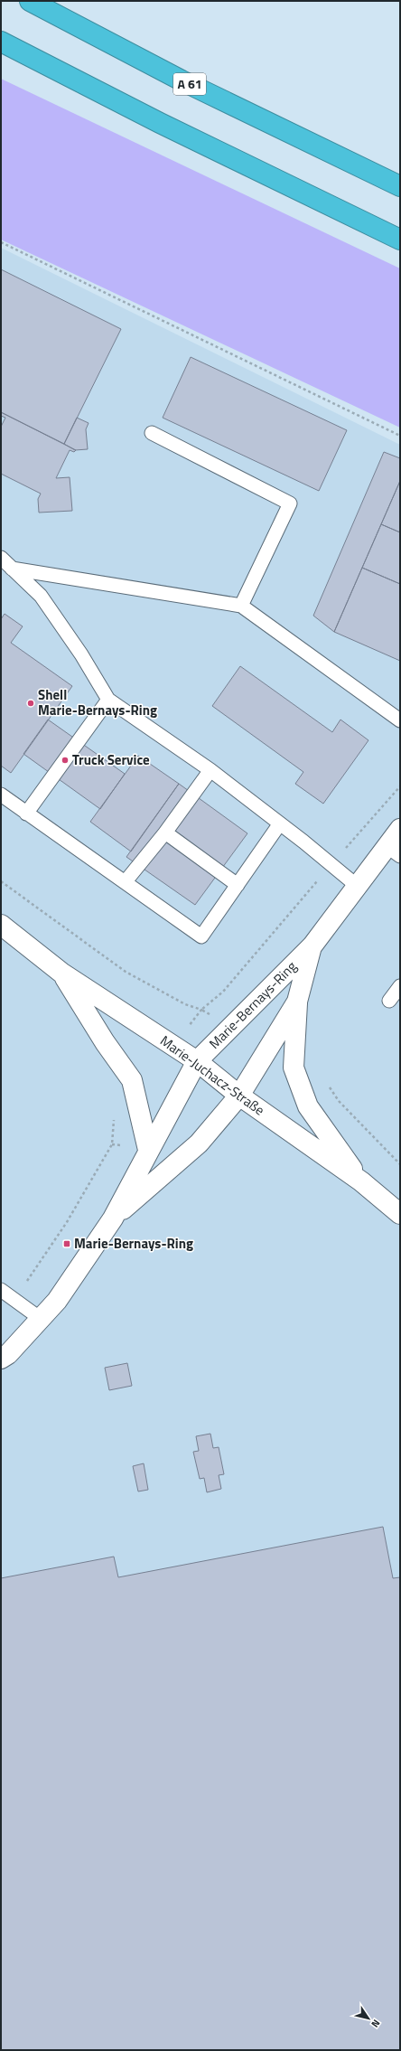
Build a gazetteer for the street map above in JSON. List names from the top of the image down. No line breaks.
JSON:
{"streets":{"highway":["A 61"],"street":["Marie-Bernays-Ring","Marie-Juchacz-Straße"]},"crossings":[["Marie-Bernays-Ring","Marie-Juchacz-Straße"]],"places":{"other":["Shell Marie-Bernays-Ring","Truck Service"],"transit":["Marie-Bernays-Ring"]},"north":"bottom right"}
